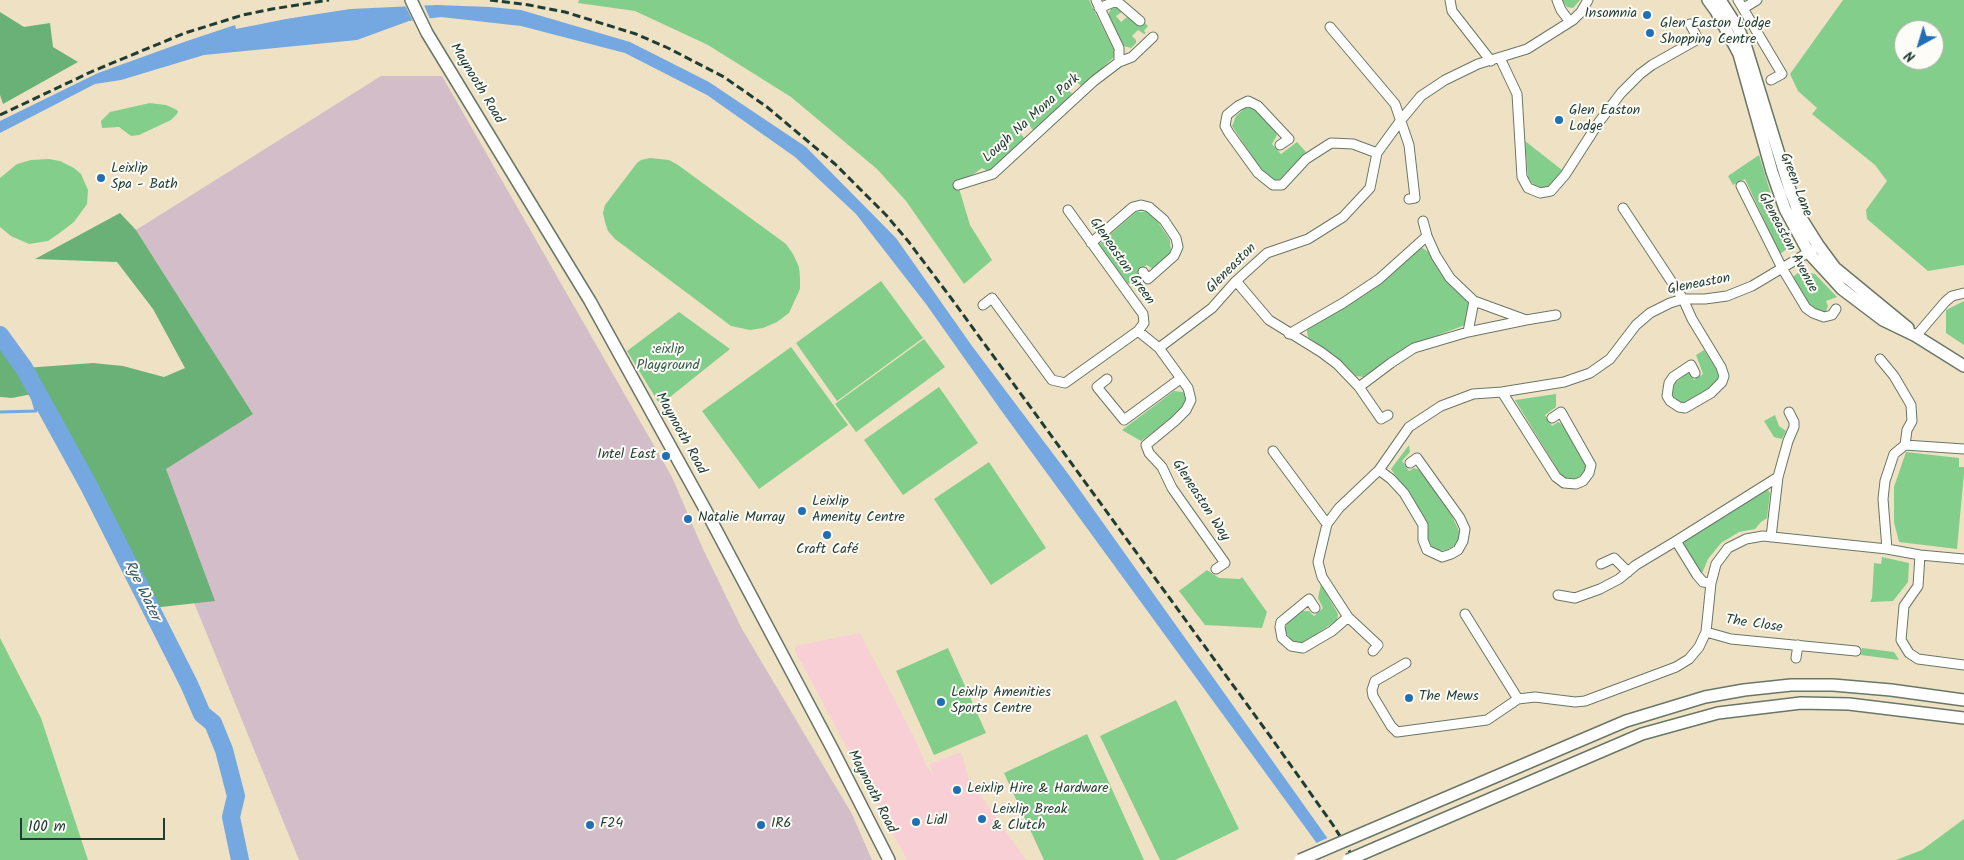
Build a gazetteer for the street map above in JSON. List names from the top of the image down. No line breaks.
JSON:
{"streets":{"main road":["Maynooth Road","Green Lane"],"street":["Lough Na Mona Park","Gleneaston Avenue","Gleneaston Green","Gleneaston","Gleneaston Way","The Close"]},"crossings":[["Green Lane","Gleneaston"],["Gleneaston Avenue","Gleneaston"],["Gleneaston","Gleneaston Way"]],"water":["Rye Water"],"parks":[":eixlip Playground"],"places":["Insomnia","Glen Easton Lodge Shopping Centre","Glen Easton Lodge","Leixlip Spa - Bath","Intel East","Leixlip Amenity Centre","Natalie Murray","Craft Café","The Mews","Leixlip Amenities Sports Centre","Leixlip Hire & Hardware","Leixlip Break & Clutch","Lidl","F24","IR6"],"scale_bar":"100 m","north":"bottom left"}
